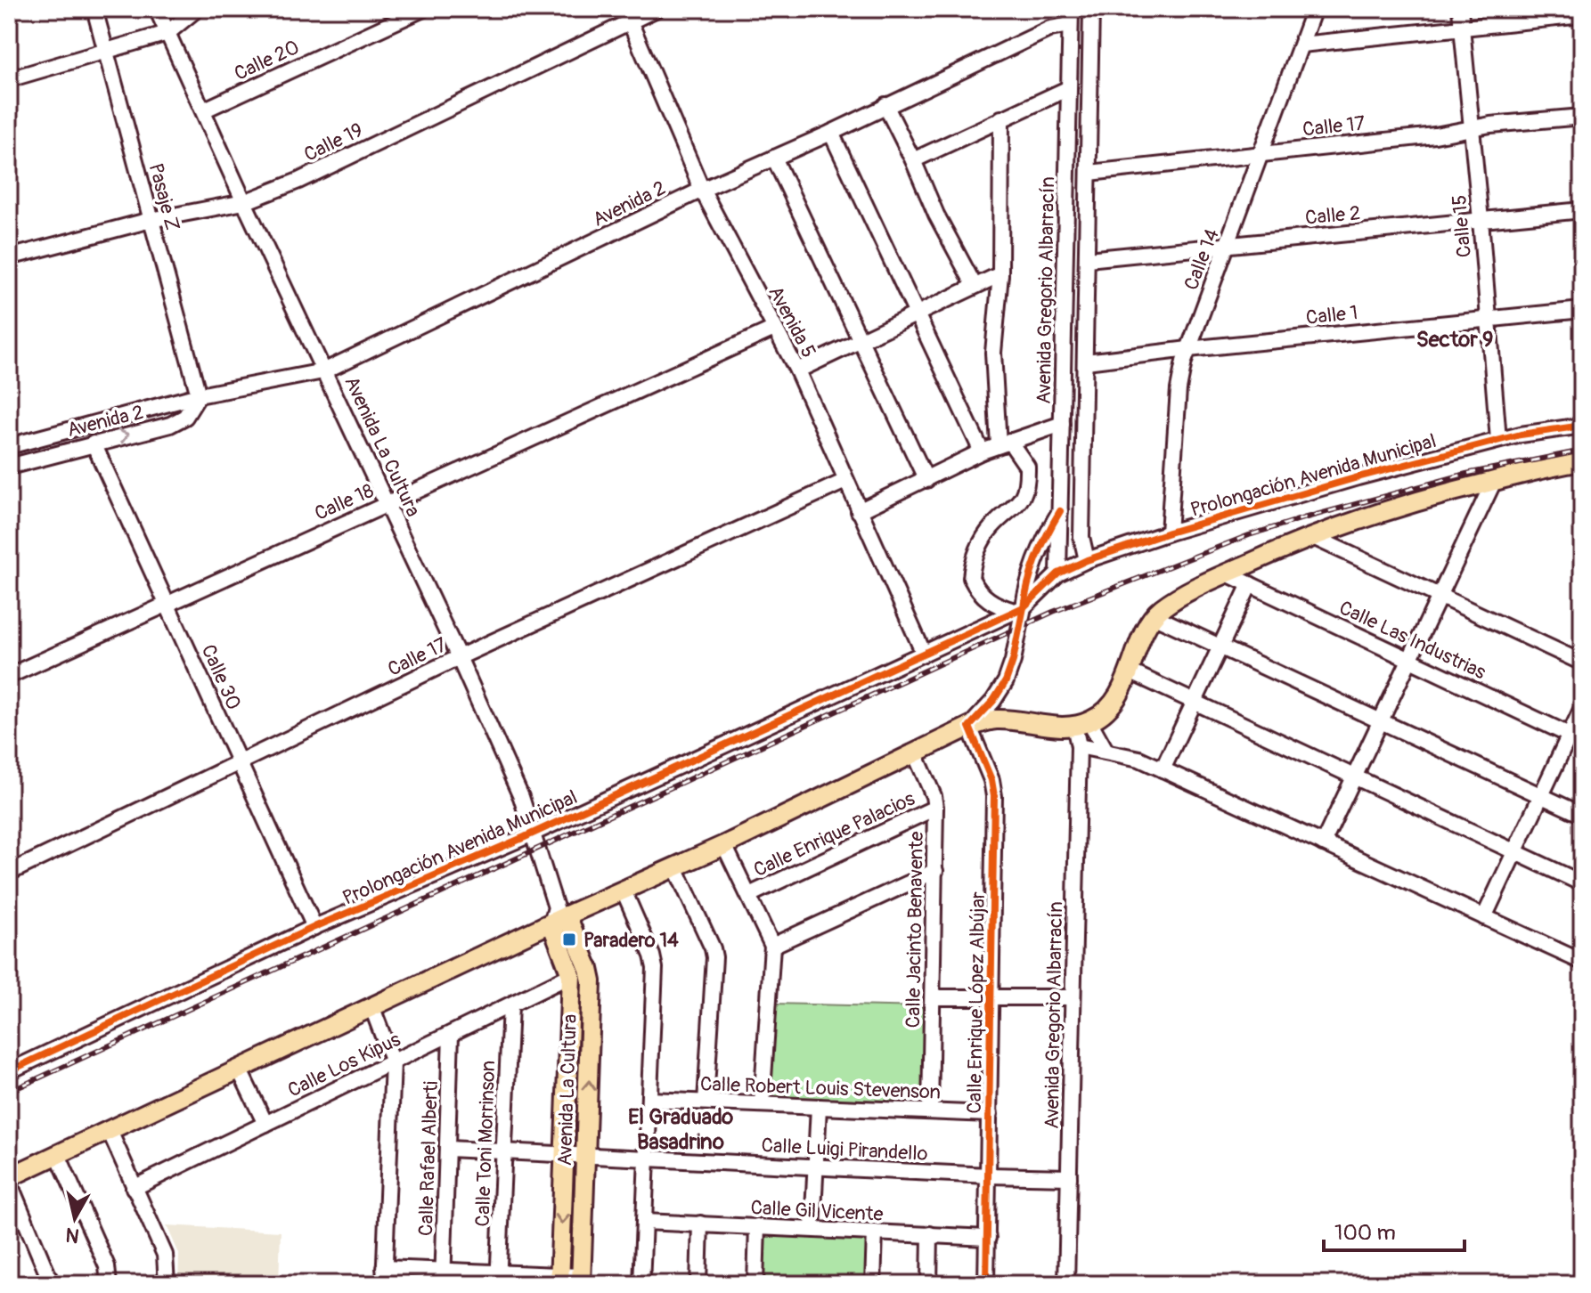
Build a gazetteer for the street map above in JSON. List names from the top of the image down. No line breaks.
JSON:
{"streets":{"main road":["Avenida La Cultura"],"street":["Calle 20","Calle 17","Calle 19","Pasaje Z","Avenida 2","Calle 2","Calle 15","Calle 14","Avenida Gregorio Albarracín","Calle 1","Avenida 5","Prolongación Avenida Municipal","Calle 18","Calle Las Industrias","Calle 30","Calle Enrique Palacios","Calle Jacinto Benavente","Calle Enrique López Albújar","Calle Los Kipus","Calle Robert Louis Stevenson","Calle Toni Morrinson","Calle Luigi Pirandello","Calle Rafael Alberti","Calle Gil Vicente"]},"crossings":[["Calle 20","Avenida La Cultura"],["Calle 17","Calle 15"],["Calle 17","Calle 14"],["Calle 17","Avenida 5"],["Calle 17","Avenida La Cultura"],["Calle 17","Calle 30"],["Calle 19","Pasaje Z"],["Calle 19","Avenida 5"],["Calle 19","Avenida La Cultura"],["Pasaje Z","Avenida 2"],["Avenida 2","Avenida Gregorio Albarracín"],["Avenida 2","Avenida 5"],["Avenida 2","Avenida La Cultura"],["Avenida 2","Calle 30"],["Calle 2","Calle 15"],["Calle 2","Calle 14"],["Calle 15","Calle 1"],["Calle 15","Prolongación Avenida Municipal"],["Calle 14","Calle 1"],["Calle 14","Prolongación Avenida Municipal"],["Avenida Gregorio Albarracín","Prolongación Avenida Municipal"],["Avenida Gregorio Albarracín","Calle Luigi Pirandello"],["Avenida 5","Prolongación Avenida Municipal"],["Avenida 5","Calle 18"],["Avenida La Cultura","Prolongación Avenida Municipal"],["Avenida La Cultura","Calle 18"],["Avenida La Cultura","Calle Los Kipus"],["Avenida La Cultura","Calle Luigi Pirandello"],["Prolongación Avenida Municipal","Calle 30"],["Calle 18","Calle 30"],["Calle Enrique Palacios","Calle Jacinto Benavente"],["Calle Jacinto Benavente","Calle Robert Louis Stevenson"],["Calle Enrique López Albújar","Calle Robert Louis Stevenson"],["Calle Enrique López Albújar","Calle Luigi Pirandello"],["Calle Enrique López Albújar","Calle Gil Vicente"],["Calle Los Kipus","Calle Toni Morrinson"],["Calle Los Kipus","Calle Rafael Alberti"],["Calle Toni Morrinson","Calle Luigi Pirandello"],["Calle Luigi Pirandello","Calle Rafael Alberti"]],"districts":["Sector 9","El Graduado Basadrino"],"places":{"transit":["Paradero 14"]},"scale_bar":"100 m","north":"bottom"}
